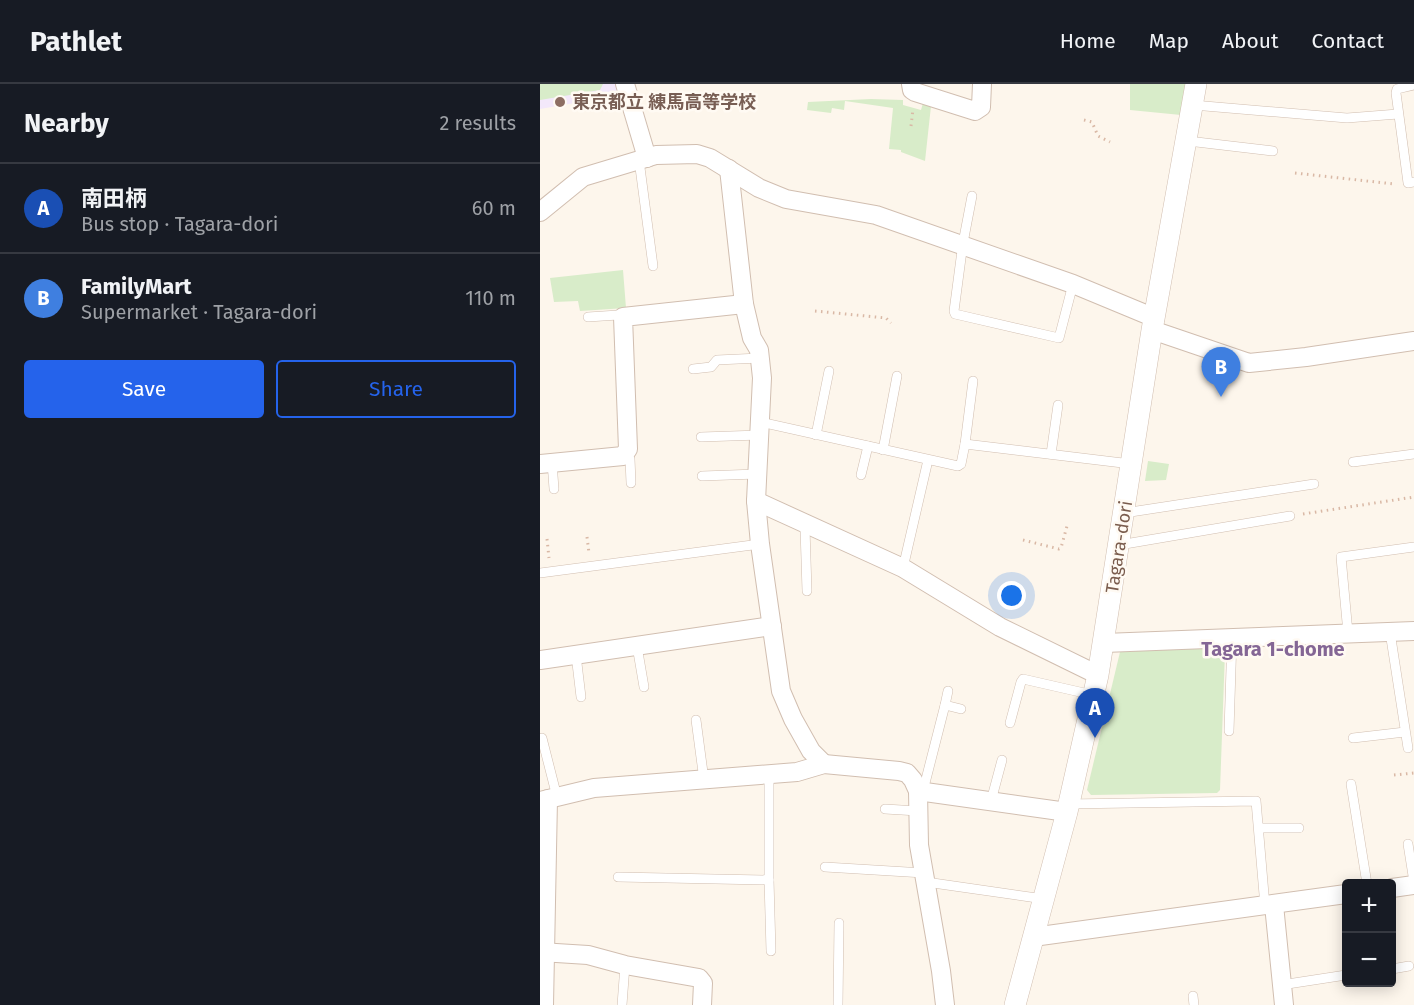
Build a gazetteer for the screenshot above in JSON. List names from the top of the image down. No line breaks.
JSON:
{"streets":{"street":["Tagara-dori"]},"districts":["Tagara 1-chome"],"places":["東京都立 練馬高等学校"],"page":{"header":"Pathlet","nav":["Home","Map","About","Contact"],"heading":["Nearby","2 results"],"list":[{"mark":"A","name":"南田柄","note":"Bus stop · Tagara-dori","value":"60 m"},{"mark":"B","name":"FamilyMart","note":"Supermarket · Tagara-dori","value":"110 m"}],"buttons":["Save","Share"],"pins":["B","A"],"map_buttons":["+","−"]}}
